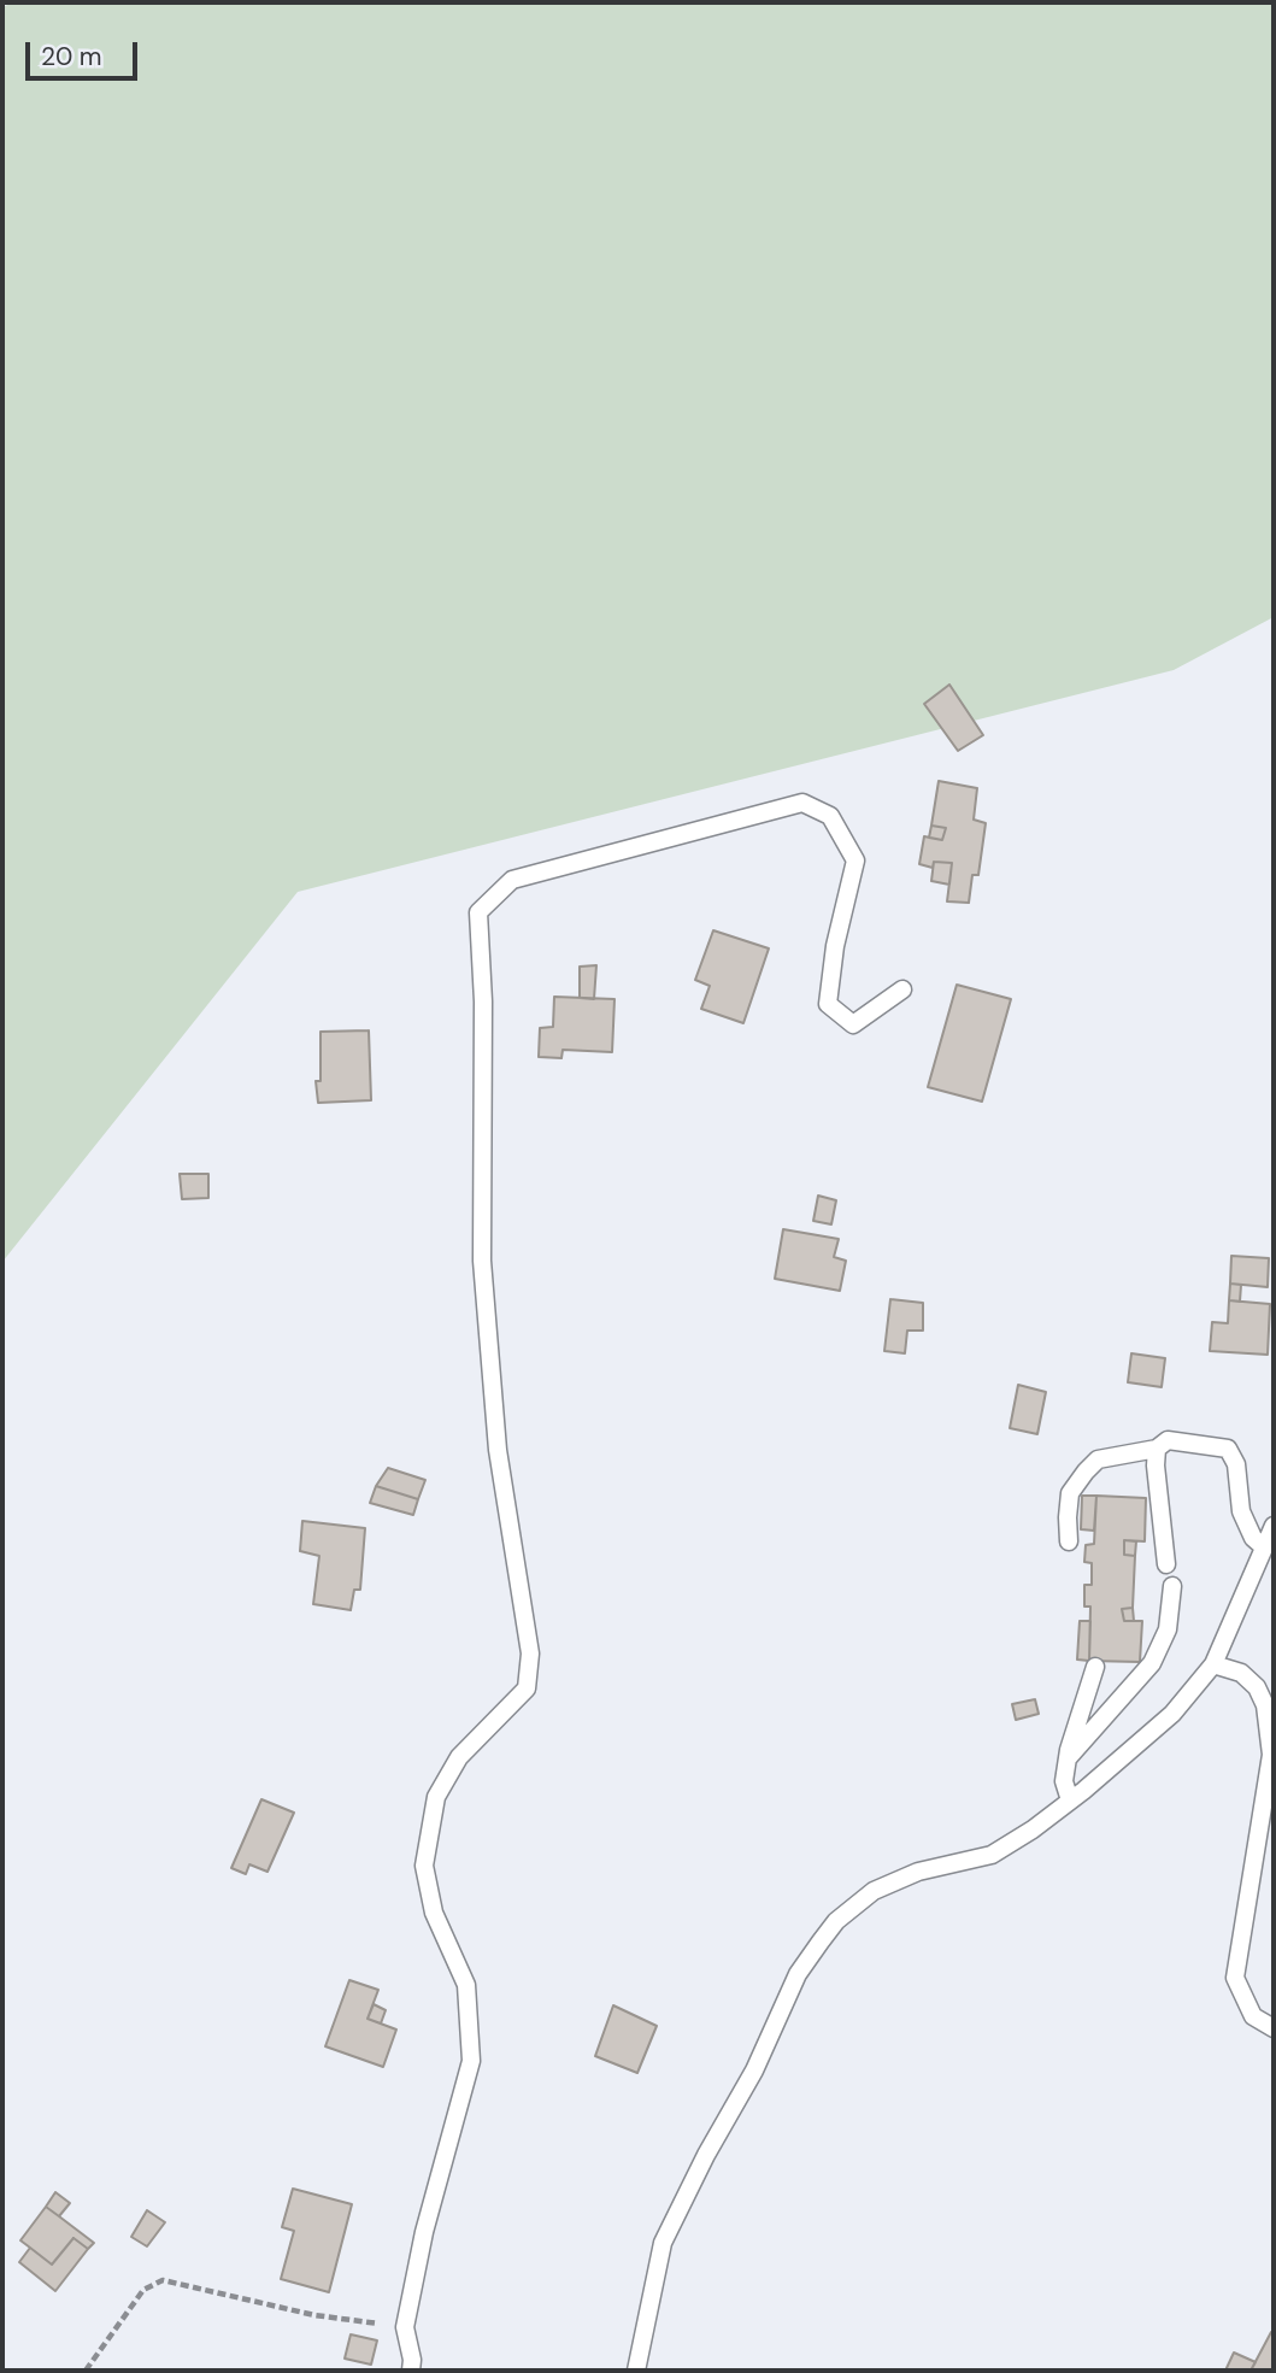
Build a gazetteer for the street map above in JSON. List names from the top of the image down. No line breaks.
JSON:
{"scale_bar":"20 m"}
